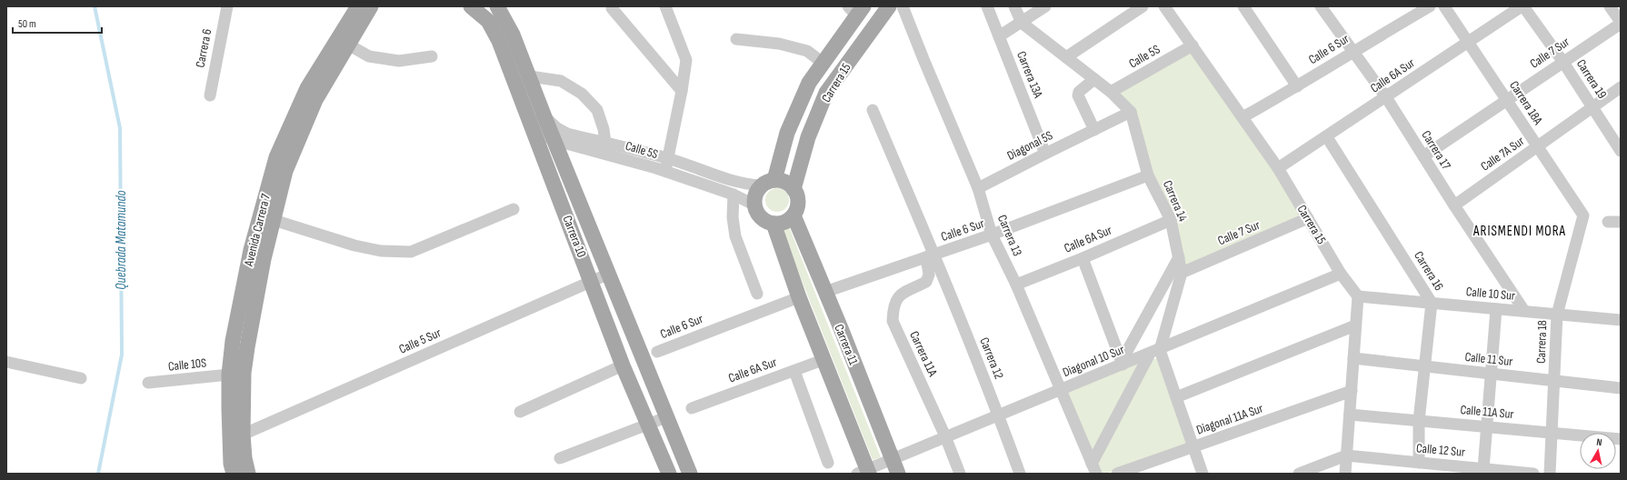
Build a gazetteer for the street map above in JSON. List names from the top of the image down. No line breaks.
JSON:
{"streets":{"main road":["Carrera 15","Avenida Carrera 7","Carrera 10","Carrera 11"],"street":["Carrera 6","Calle 6 Sur","Calle 7 Sur","Calle 5S","Carrera 13A","Calle 6A Sur","Carrera 19","Carrera 18A","Diagonal 5S","Carrera 17","Calle 7A Sur","Carrera 14","Carrera 13","Carrera 16","Calle 10 Sur","Calle 5 Sur","Carrera 18","Carrera 11A","Carrera 12","Calle 11 Sur","Diagonal 10 Sur","Calle 10S","Calle 11A Sur","Diagonal 11A Sur","Calle 12 Sur"]},"crossings":[["Calle 6 Sur","Carrera 15"],["Calle 6 Sur","Carrera 17"],["Calle 6 Sur","Carrera 14"],["Calle 6 Sur","Carrera 13"],["Calle 6 Sur","Carrera 11"],["Calle 6 Sur","Carrera 11A"],["Calle 6 Sur","Carrera 12"],["Calle 7 Sur","Carrera 19"],["Calle 7 Sur","Carrera 15"],["Calle 7 Sur","Carrera 18A"],["Calle 7 Sur","Carrera 17"],["Calle 7 Sur","Carrera 14"],["Calle 5S","Carrera 15"],["Calle 5S","Carrera 14"],["Calle 5S","Carrera 10"],["Calle 5S","Carrera 11"],["Carrera 13A","Diagonal 5S"],["Calle 6A Sur","Carrera 19"],["Calle 6A Sur","Carrera 15"],["Calle 6A Sur","Carrera 18A"],["Calle 6A Sur","Carrera 17"],["Calle 6A Sur","Carrera 14"],["Calle 6A Sur","Carrera 13"],["Calle 6A Sur","Carrera 16"],["Carrera 19","Calle 7A Sur"],["Carrera 15","Calle 10 Sur"],["Carrera 15","Carrera 11"],["Carrera 15","Diagonal 10 Sur"],["Carrera 18A","Calle 7A Sur"],["Carrera 18A","Carrera 18"],["Diagonal 5S","Carrera 13"],["Carrera 17","Calle 7A Sur"],["Carrera 17","Calle 10 Sur"],["Carrera 14","Carrera 13"],["Carrera 14","Diagonal 10 Sur"],["Avenida Carrera 7","Calle 5 Sur"],["Avenida Carrera 7","Calle 10S"],["Carrera 13","Diagonal 10 Sur"],["Carrera 10","Calle 5 Sur"],["Carrera 16","Calle 10 Sur"],["Carrera 16","Calle 11 Sur"],["Carrera 16","Calle 11A Sur"],["Carrera 16","Calle 12 Sur"],["Calle 10 Sur","Carrera 18"],["Carrera 18","Calle 11 Sur"],["Carrera 18","Calle 11A Sur"],["Carrera 11","Diagonal 10 Sur"],["Carrera 11A","Carrera 12"],["Carrera 11A","Diagonal 10 Sur"],["Carrera 12","Diagonal 10 Sur"]],"districts":["ARISMENDI MORA"],"water":["Quebrada Matamundo"],"scale_bar":"50 m","north":"top"}
